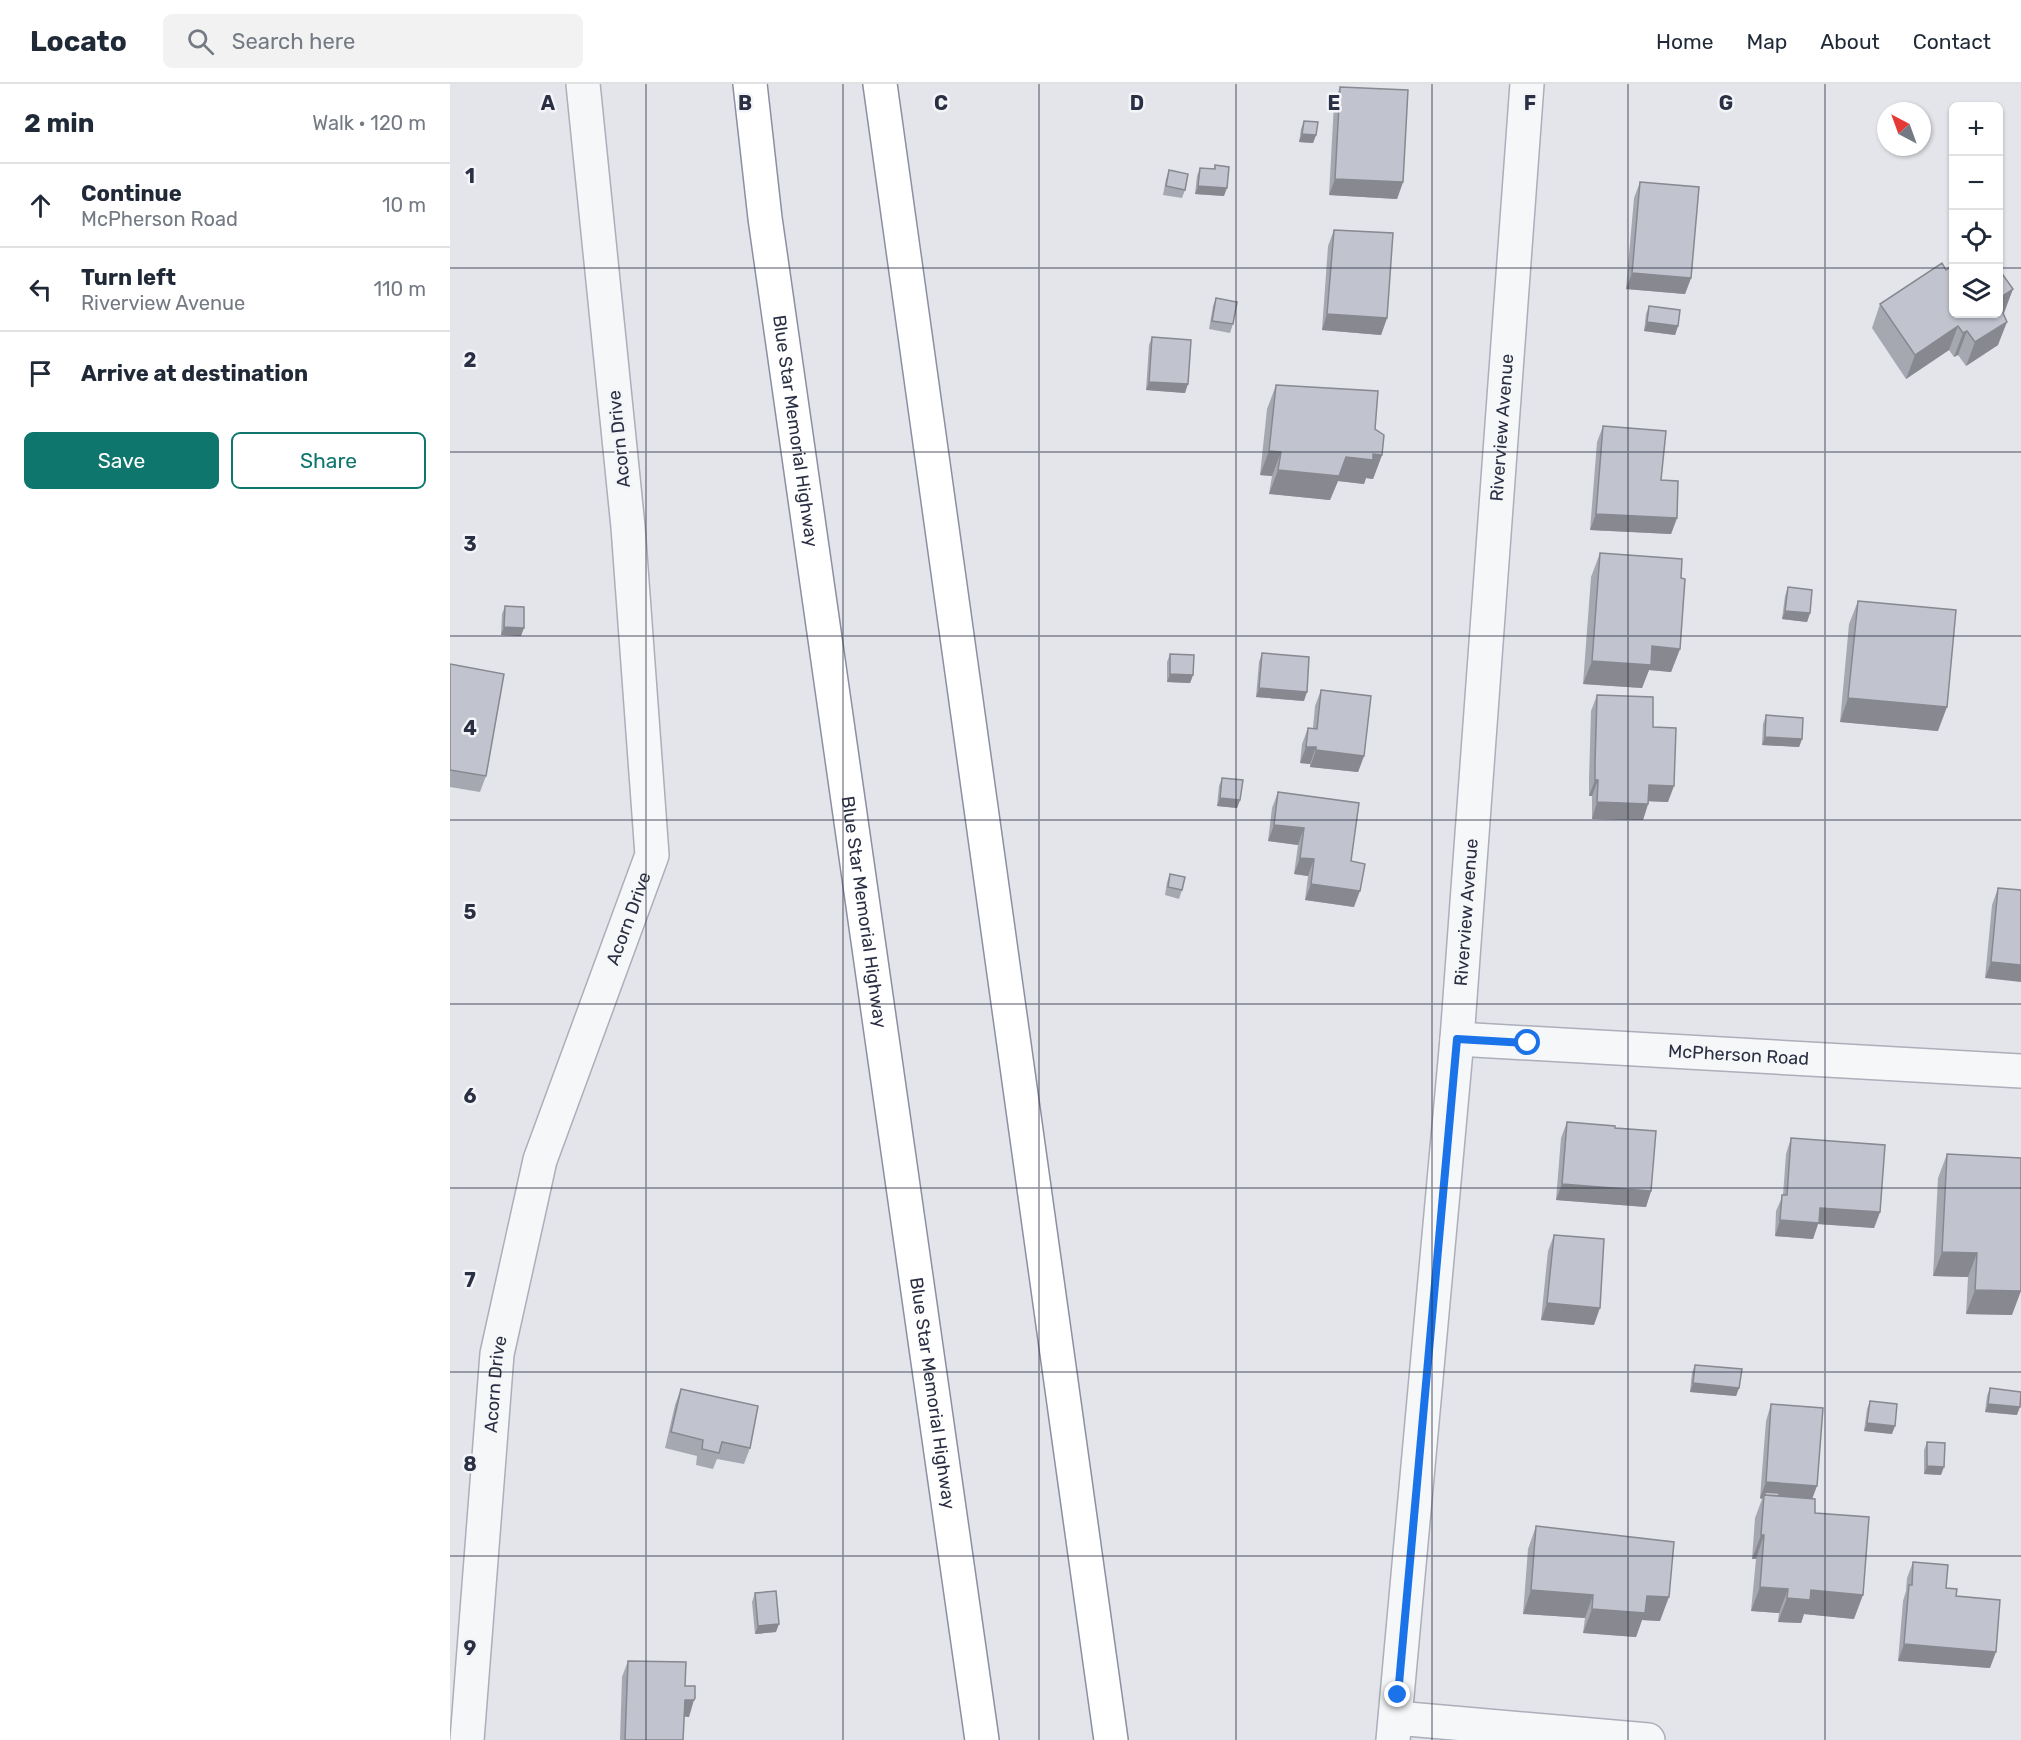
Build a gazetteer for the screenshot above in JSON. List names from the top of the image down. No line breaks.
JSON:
{"streets":{"highway":["Blue Star Memorial Highway"],"street":["Riverview Avenue","Acorn Drive","McPherson Road"]},"crossings":[["Riverview Avenue","McPherson Road"]],"north":"top left","page":{"header":"Locato","search":"Search here","nav":["Home","Map","About","Contact"],"heading":["2 min","Walk · 120 m"],"map_buttons":["+","−"],"list":[["Continue","McPherson Road","10 m"],["Turn left","Riverview Avenue","110 m"],"Arrive at destination"],"buttons":["Save","Share"]},"grid":{"columns":["A","B","C","D","E","F","G"],"rows":["1","2","3","4","5","6","7","8","9"]}}
